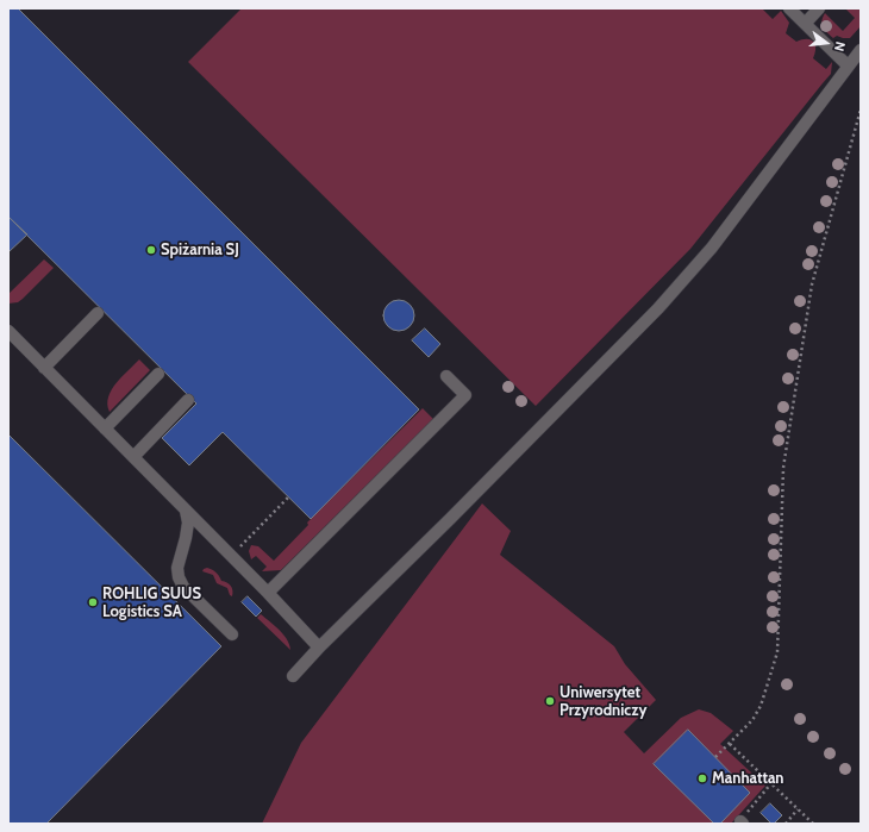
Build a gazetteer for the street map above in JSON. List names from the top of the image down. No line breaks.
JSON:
{"places":["Spiżarnia SJ","ROHLIG SUUS Logistics SA","Uniwersytet Przyrodniczy","Manhattan"],"north":"right"}
